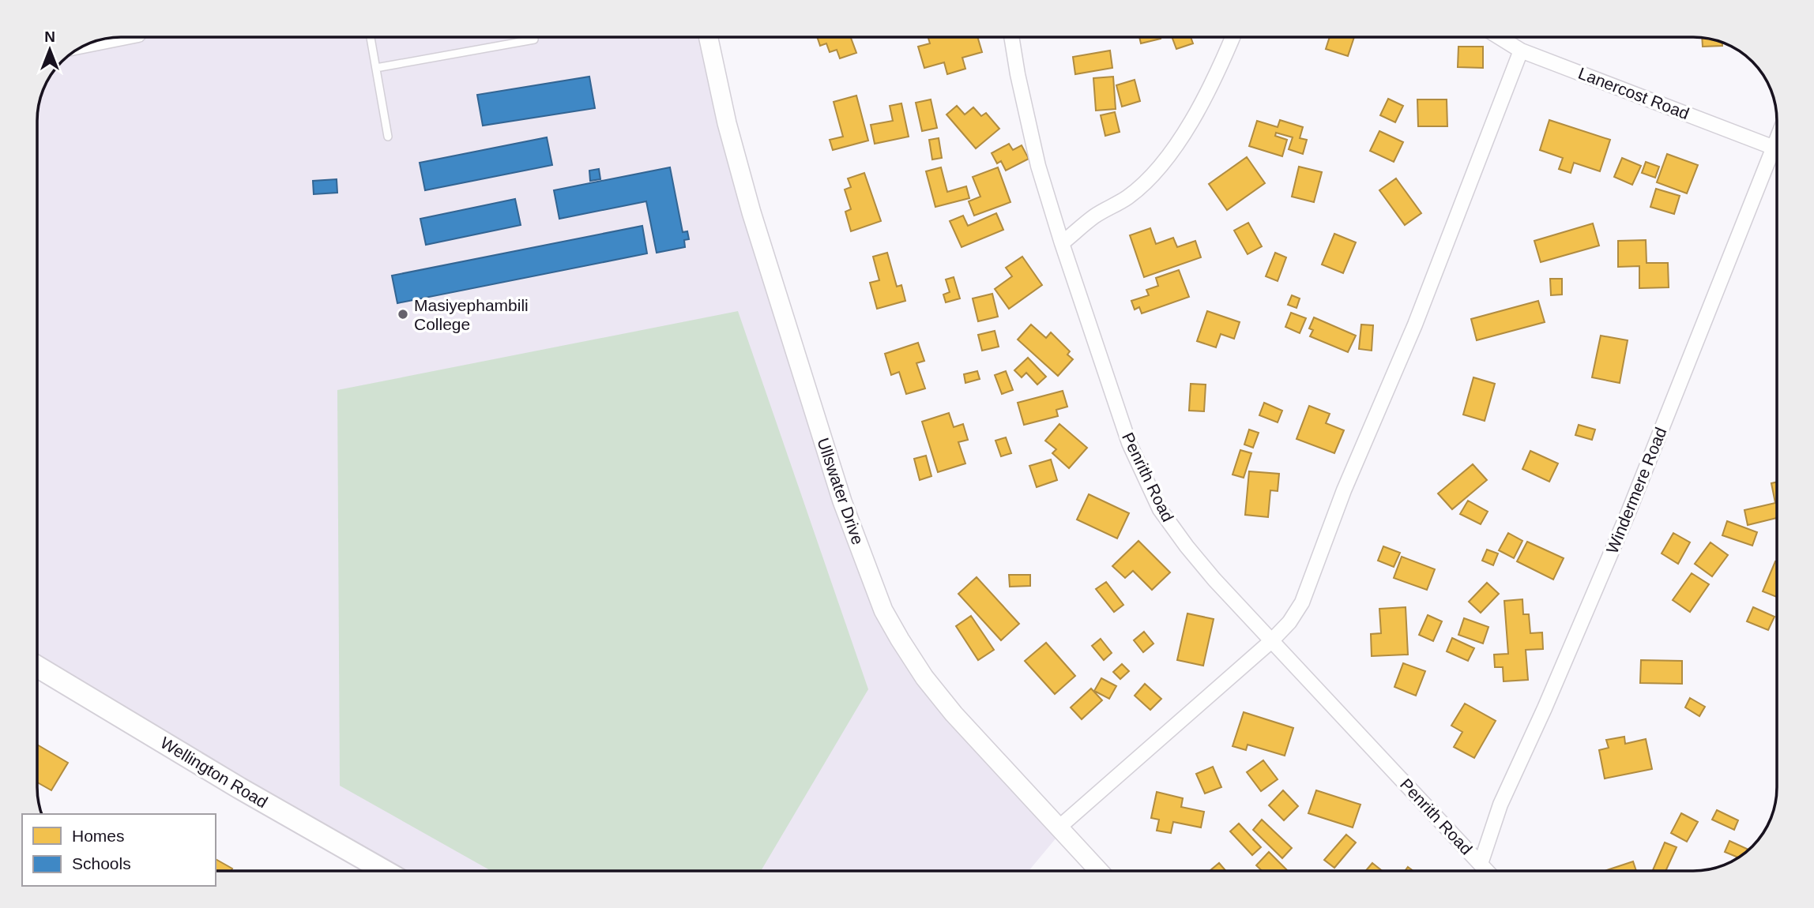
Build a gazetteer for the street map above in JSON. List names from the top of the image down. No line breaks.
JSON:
{"streets":{"main road":["Wellington Road"],"street":["Lanercost Road","Penrith Road","Windermere Road","Ullswater Drive"]},"crossings":[["Lanercost Road","Windermere Road"],["Penrith Road","Windermere Road"]],"places":["Masiyephambili College"],"legend":["Homes","Schools"],"north":"top"}
